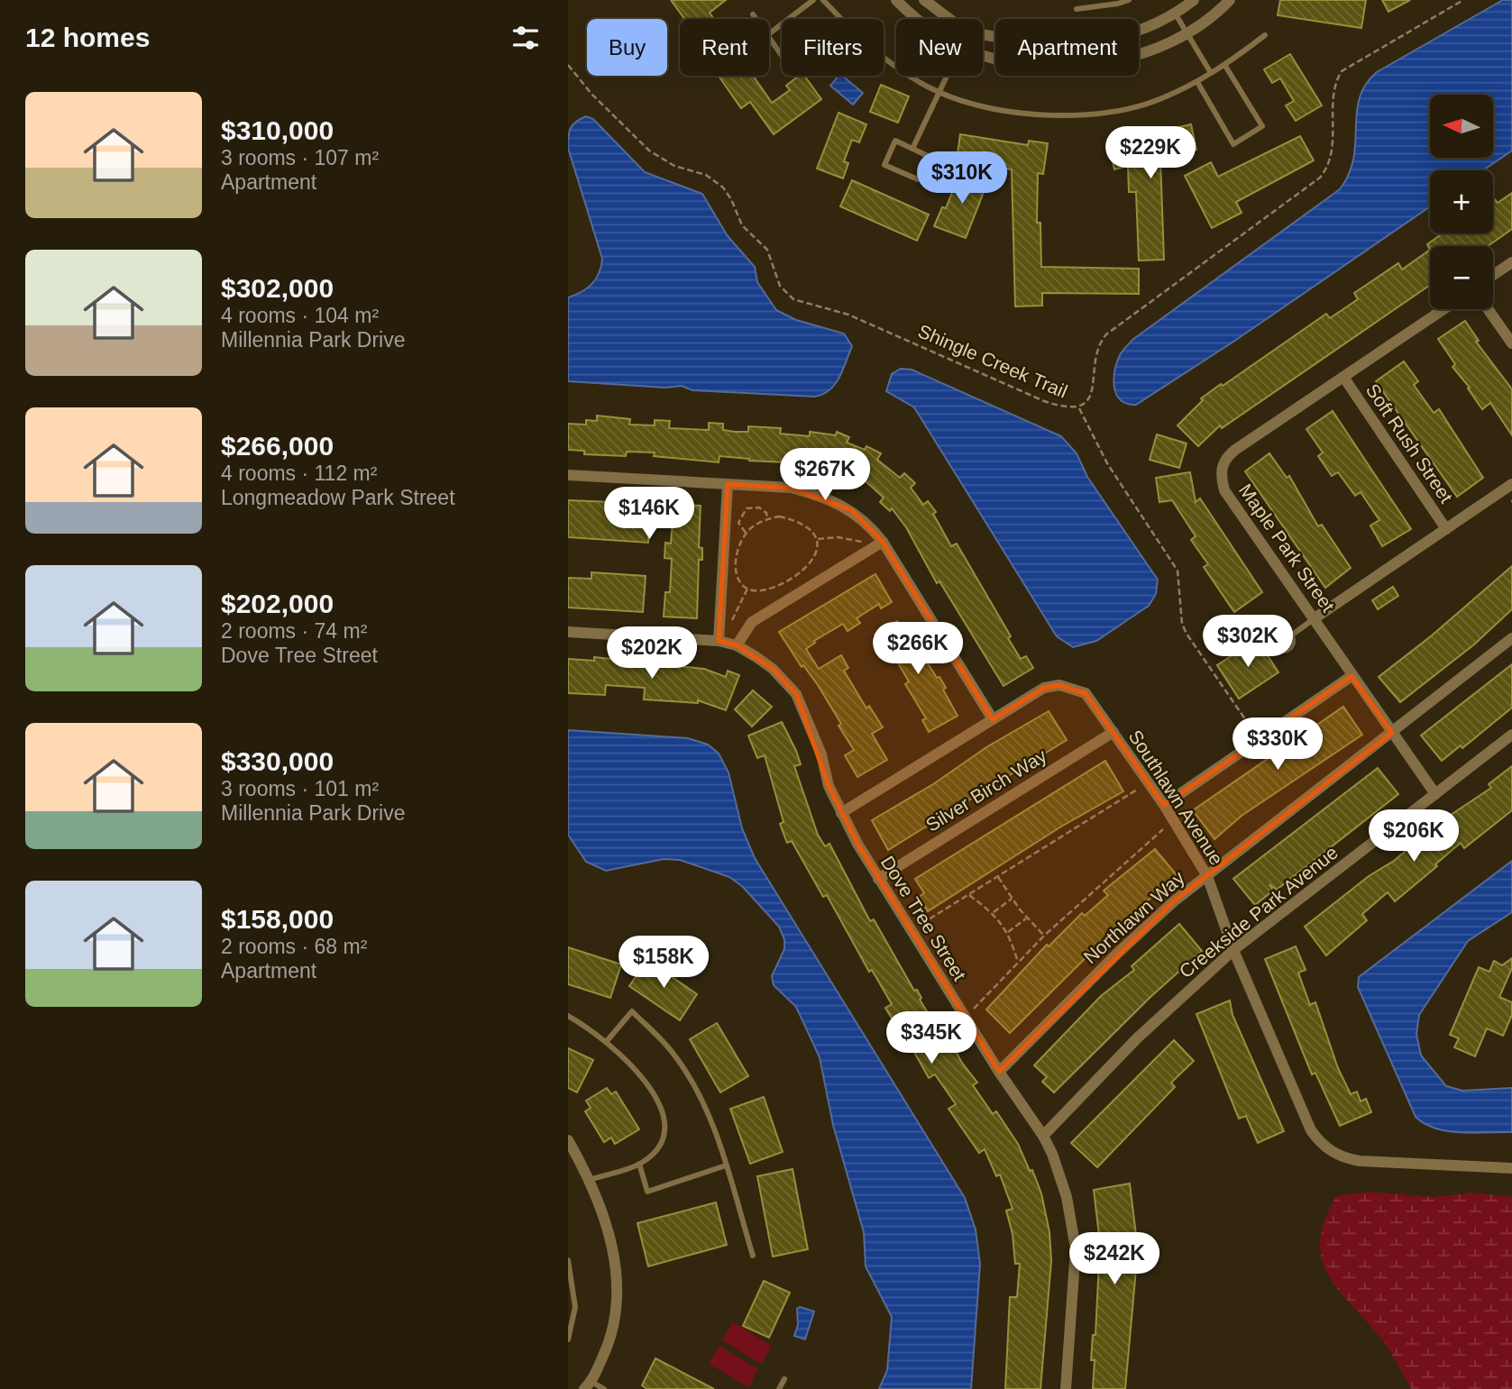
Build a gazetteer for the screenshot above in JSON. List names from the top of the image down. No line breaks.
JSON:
{"streets":{"street":["Soft Rush Street","Maple Park Street","Silver Birch Way","Southlawn Avenue","Creekside Park Avenue","Northlawn Way","Dove Tree Street"],"path":["Shingle Creek Trail"]},"crossings":[["Soft Rush Street","Maple Park Street"],["Maple Park Street","Creekside Park Avenue"],["Maple Park Street","Northlawn Way"],["Silver Birch Way","Southlawn Avenue"],["Silver Birch Way","Dove Tree Street"],["Southlawn Avenue","Creekside Park Avenue"],["Southlawn Avenue","Northlawn Way"],["Southlawn Avenue","Dove Tree Street"],["Creekside Park Avenue","Dove Tree Street"],["Northlawn Way","Dove Tree Street"]],"north":"left","page":{"heading":"12 homes","chip":["Buy","Rent","Filters","New","Apartment"],"list":[{"name":"$310,000","note":"3 rooms · 107 m² · Apartment"},{"name":"$302,000","note":"4 rooms · 104 m² · Millennia Park Drive"},{"name":"$266,000","note":"4 rooms · 112 m² · Longmeadow Park Street"},{"name":"$202,000","note":"2 rooms · 74 m² · Dove Tree Street"},{"name":"$330,000","note":"3 rooms · 101 m² · Millennia Park Drive"},{"name":"$158,000","note":"2 rooms · 68 m² · Apartment"}],"map_buttons":["+","−"],"price":["$229K","$310K","$267K","$146K","$302K","$266K","$202K","$330K","$206K","$158K","$345K","$242K"]}}
